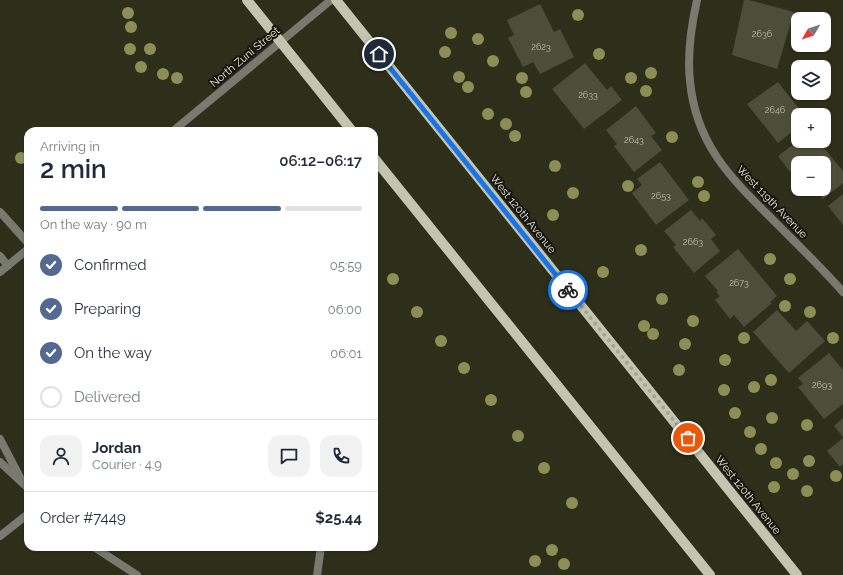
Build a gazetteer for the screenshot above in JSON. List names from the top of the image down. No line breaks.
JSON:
{"streets":{"main road":["West 120th Avenue"],"street":["North Zuni Street","West 119th Avenue"]},"house_numbers":["2636","2623","2633","2646","2643","2653","2663","2673","2693"],"north":"bottom left","page":{"map_buttons":["+","−"],"heading":["2 min","Arriving in","06:12–06:17"],"panel":["Jordan","Courier · 4.9","Order #7449","$25.44"],"bar":"On the way · 90 m","list":[["Confirmed","05:59"],["Preparing","06:00"],["On the way","06:01"],"Delivered"]}}
